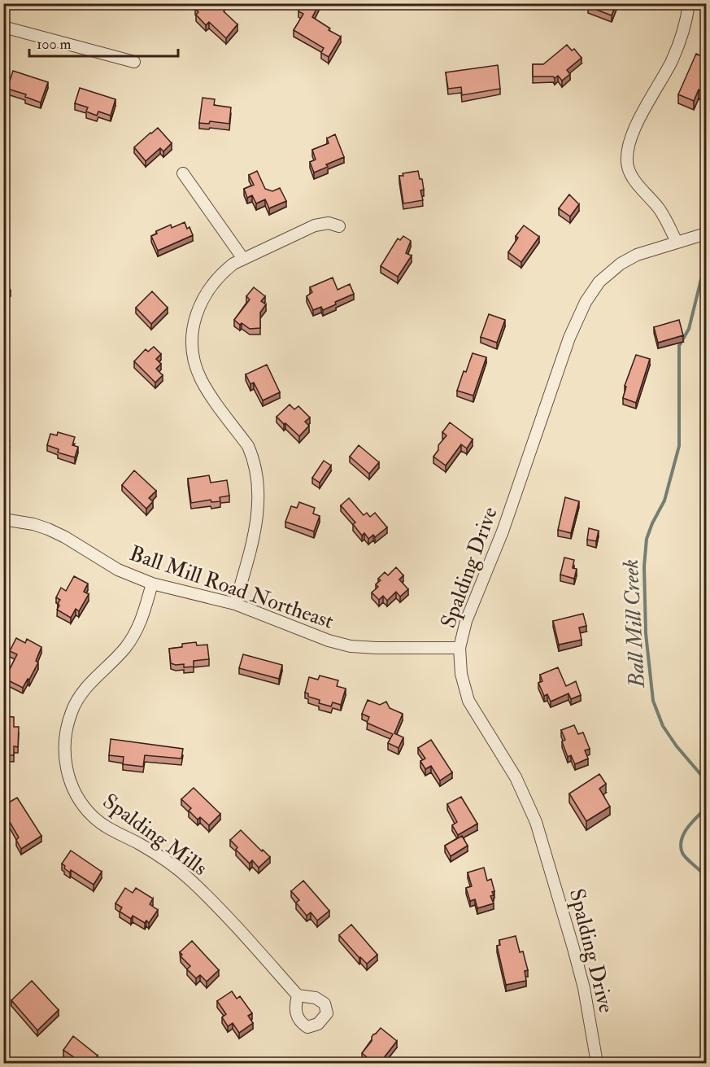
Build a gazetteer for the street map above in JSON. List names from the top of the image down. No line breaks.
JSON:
{"streets":{"street":["Spalding Drive","Ball Mill Road Northeast","Spalding Mills"]},"crossings":[["Spalding Drive","Ball Mill Road Northeast"],["Ball Mill Road Northeast","Spalding Mills"]],"water":["Ball Mill Creek"],"scale_bar":"100 m"}
